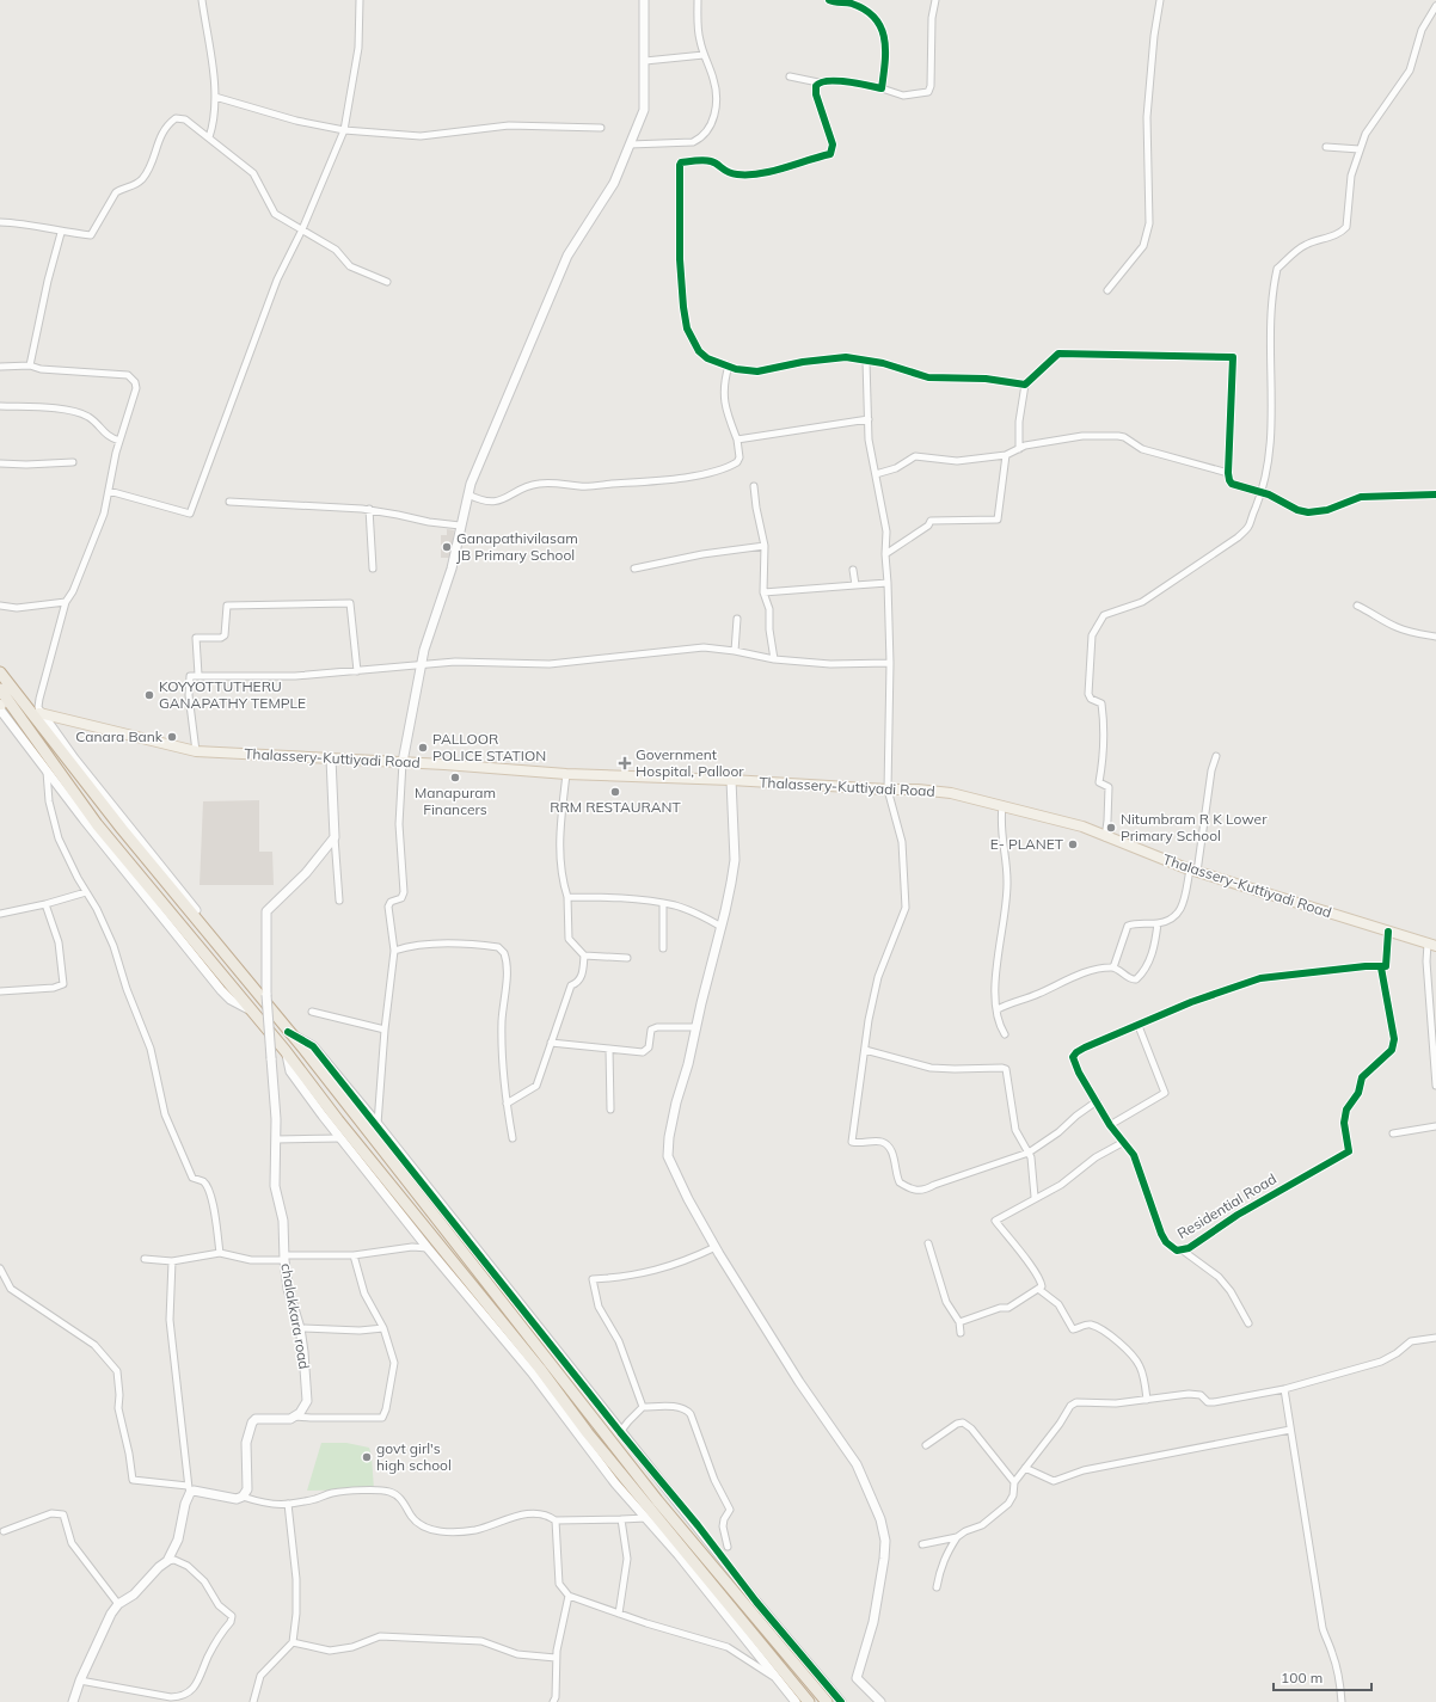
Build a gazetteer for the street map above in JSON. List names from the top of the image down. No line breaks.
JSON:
{"streets":{"main road":["Thalassery-Kuttiyadi Road","chalakkara road"],"street":["Residential Road"]},"places":{"other":["Ganapathivilasam JB Primary School","KOYYOTTUTHERU GANAPATHY TEMPLE","Canara Bank","PALLOOR POLICE STATION","Manapuram Financers","RRM RESTAURANT","Nitumbram R K Lower Primary School","E- PLANET","govt girl's high school"],"health":["Government Hospital, Palloor"]},"scale_bar":"100 m"}
